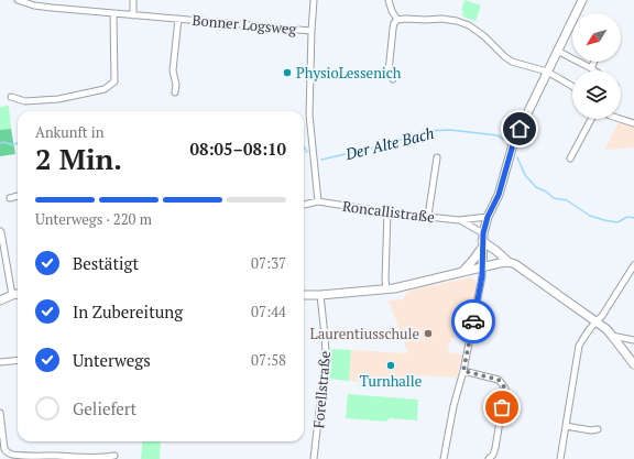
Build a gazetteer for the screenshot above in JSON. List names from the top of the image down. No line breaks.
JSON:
{"streets":{"street":["Bonner Logsweg","Roncallistraße","Forellstraße"]},"water":["Der Alte Bach"],"places":["PhysioLessenich","Laurentiusschule","Turnhalle"],"north":"bottom left","page":{"heading":["2 Min.","Ankunft in","08:05–08:10"],"bar":"Unterwegs · 220 m","list":[["Bestätigt","07:37"],["In Zubereitung","07:44"],["Unterwegs","07:58"],"Geliefert"]}}
